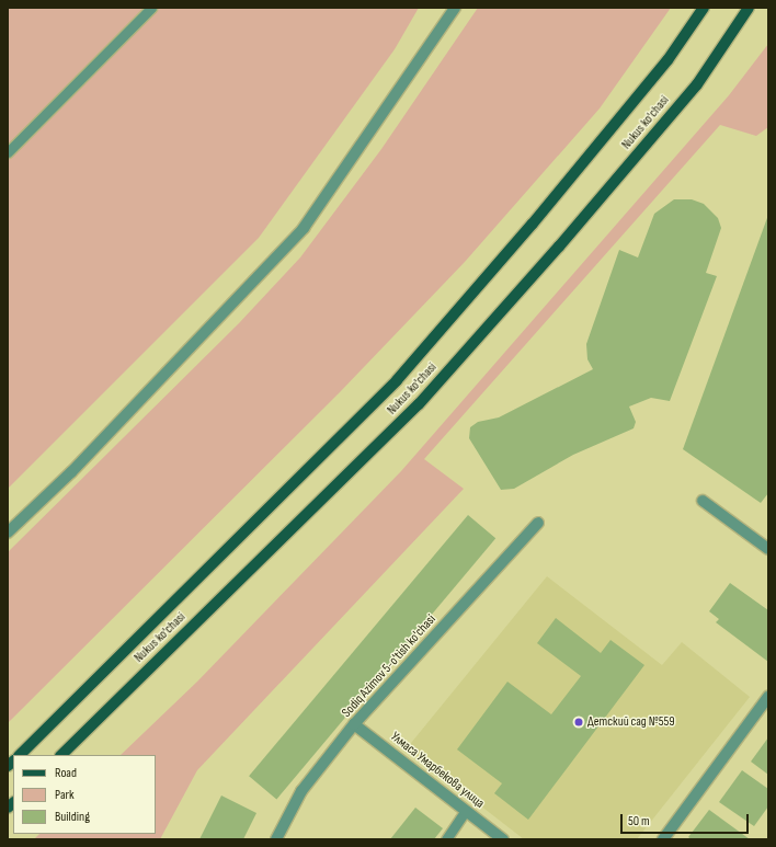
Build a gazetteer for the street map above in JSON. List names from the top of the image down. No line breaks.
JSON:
{"streets":{"main road":["Nukus ko'chasi"],"street":["Sodiq Azimov 5-o'tish ko'chasi","Улмаса Умарбекова улица"]},"crossings":[["Sodiq Azimov 5-o'tish ko'chasi","Улмаса Умарбекова улица"]],"places":["Детский сад №559"],"legend":["Road","Park","Building"],"scale_bar":"50 m"}
